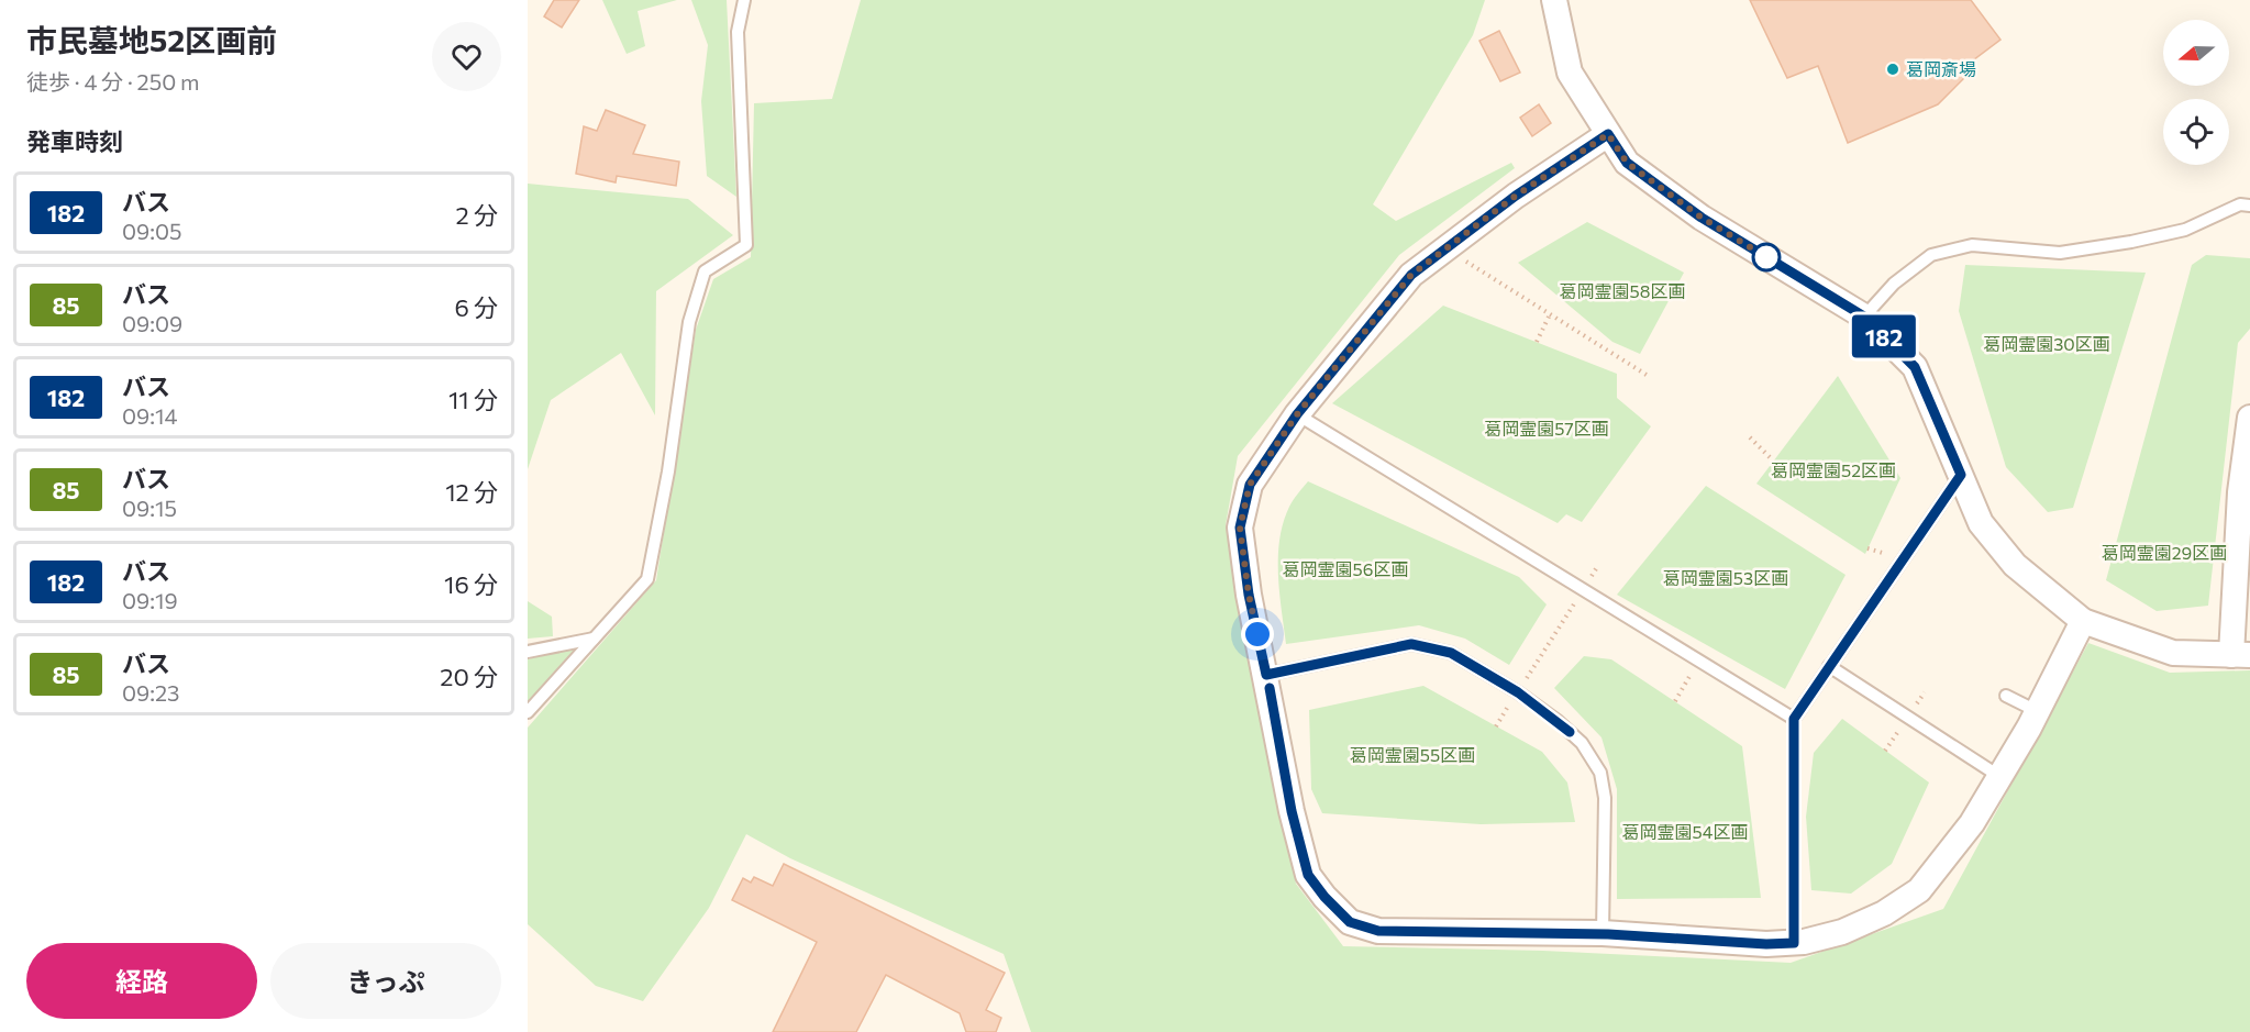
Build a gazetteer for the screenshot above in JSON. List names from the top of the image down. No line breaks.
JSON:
{"parks":["葛岡霊園58区画","葛岡霊園30区画","葛岡霊園57区画","葛岡霊園52区画","葛岡霊園29区画","葛岡霊園56区画","葛岡霊園53区画","葛岡霊園55区画","葛岡霊園54区画"],"places":["葛岡斎場"],"lines":["bus line 182"],"north":"left","page":{"heading":[["市民墓地52区画前","徒歩 · 4 分 · 250 m"],"発車時刻"],"on_map":"182","list":[{"mark":"182","name":"バス","note":"09:05","value":"2 分"},{"mark":"85","name":"バス","note":"09:09","value":"6 分"},{"mark":"182","name":"バス","note":"09:14","value":"11 分"},{"mark":"85","name":"バス","note":"09:15","value":"12 分"},{"mark":"182","name":"バス","note":"09:19","value":"16 分"},{"mark":"85","name":"バス","note":"09:23","value":"20 分"}],"buttons":["経路","きっぷ"]}}
